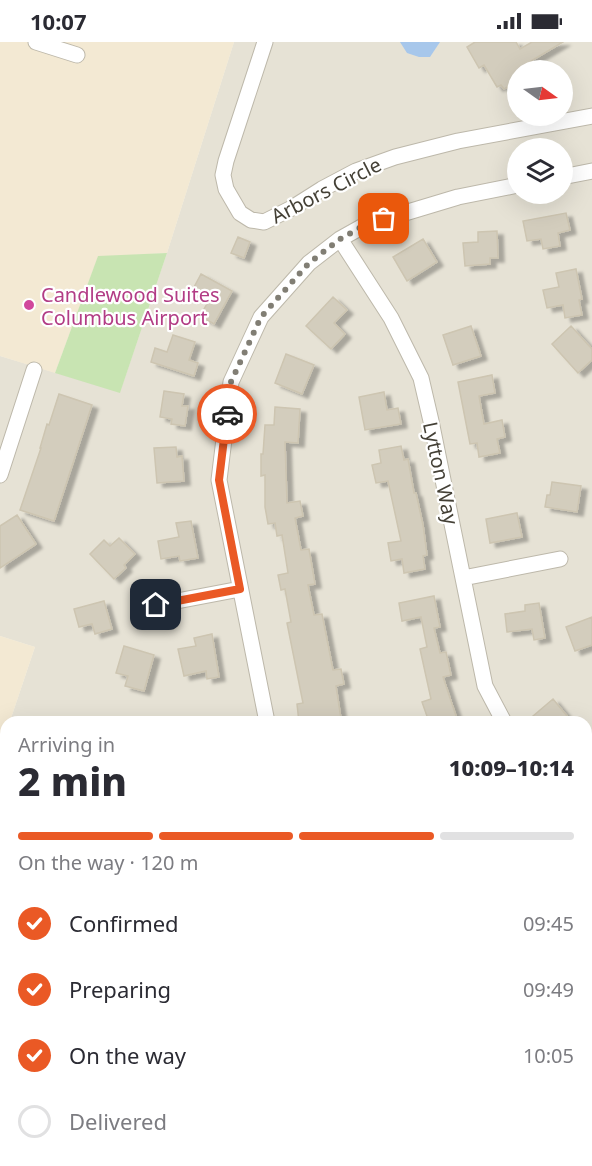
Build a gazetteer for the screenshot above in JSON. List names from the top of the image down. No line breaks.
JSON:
{"streets":{"street":["Arbors Circle","Lytton Way"]},"places":["Candlewood Suites Columbus Airport"],"north":"right","page":{"status":"10:07","heading":["2 min","Arriving in","10:09–10:14"],"bar":"On the way · 120 m","list":[["Confirmed","09:45"],["Preparing","09:49"],["On the way","10:05"],"Delivered"]}}
